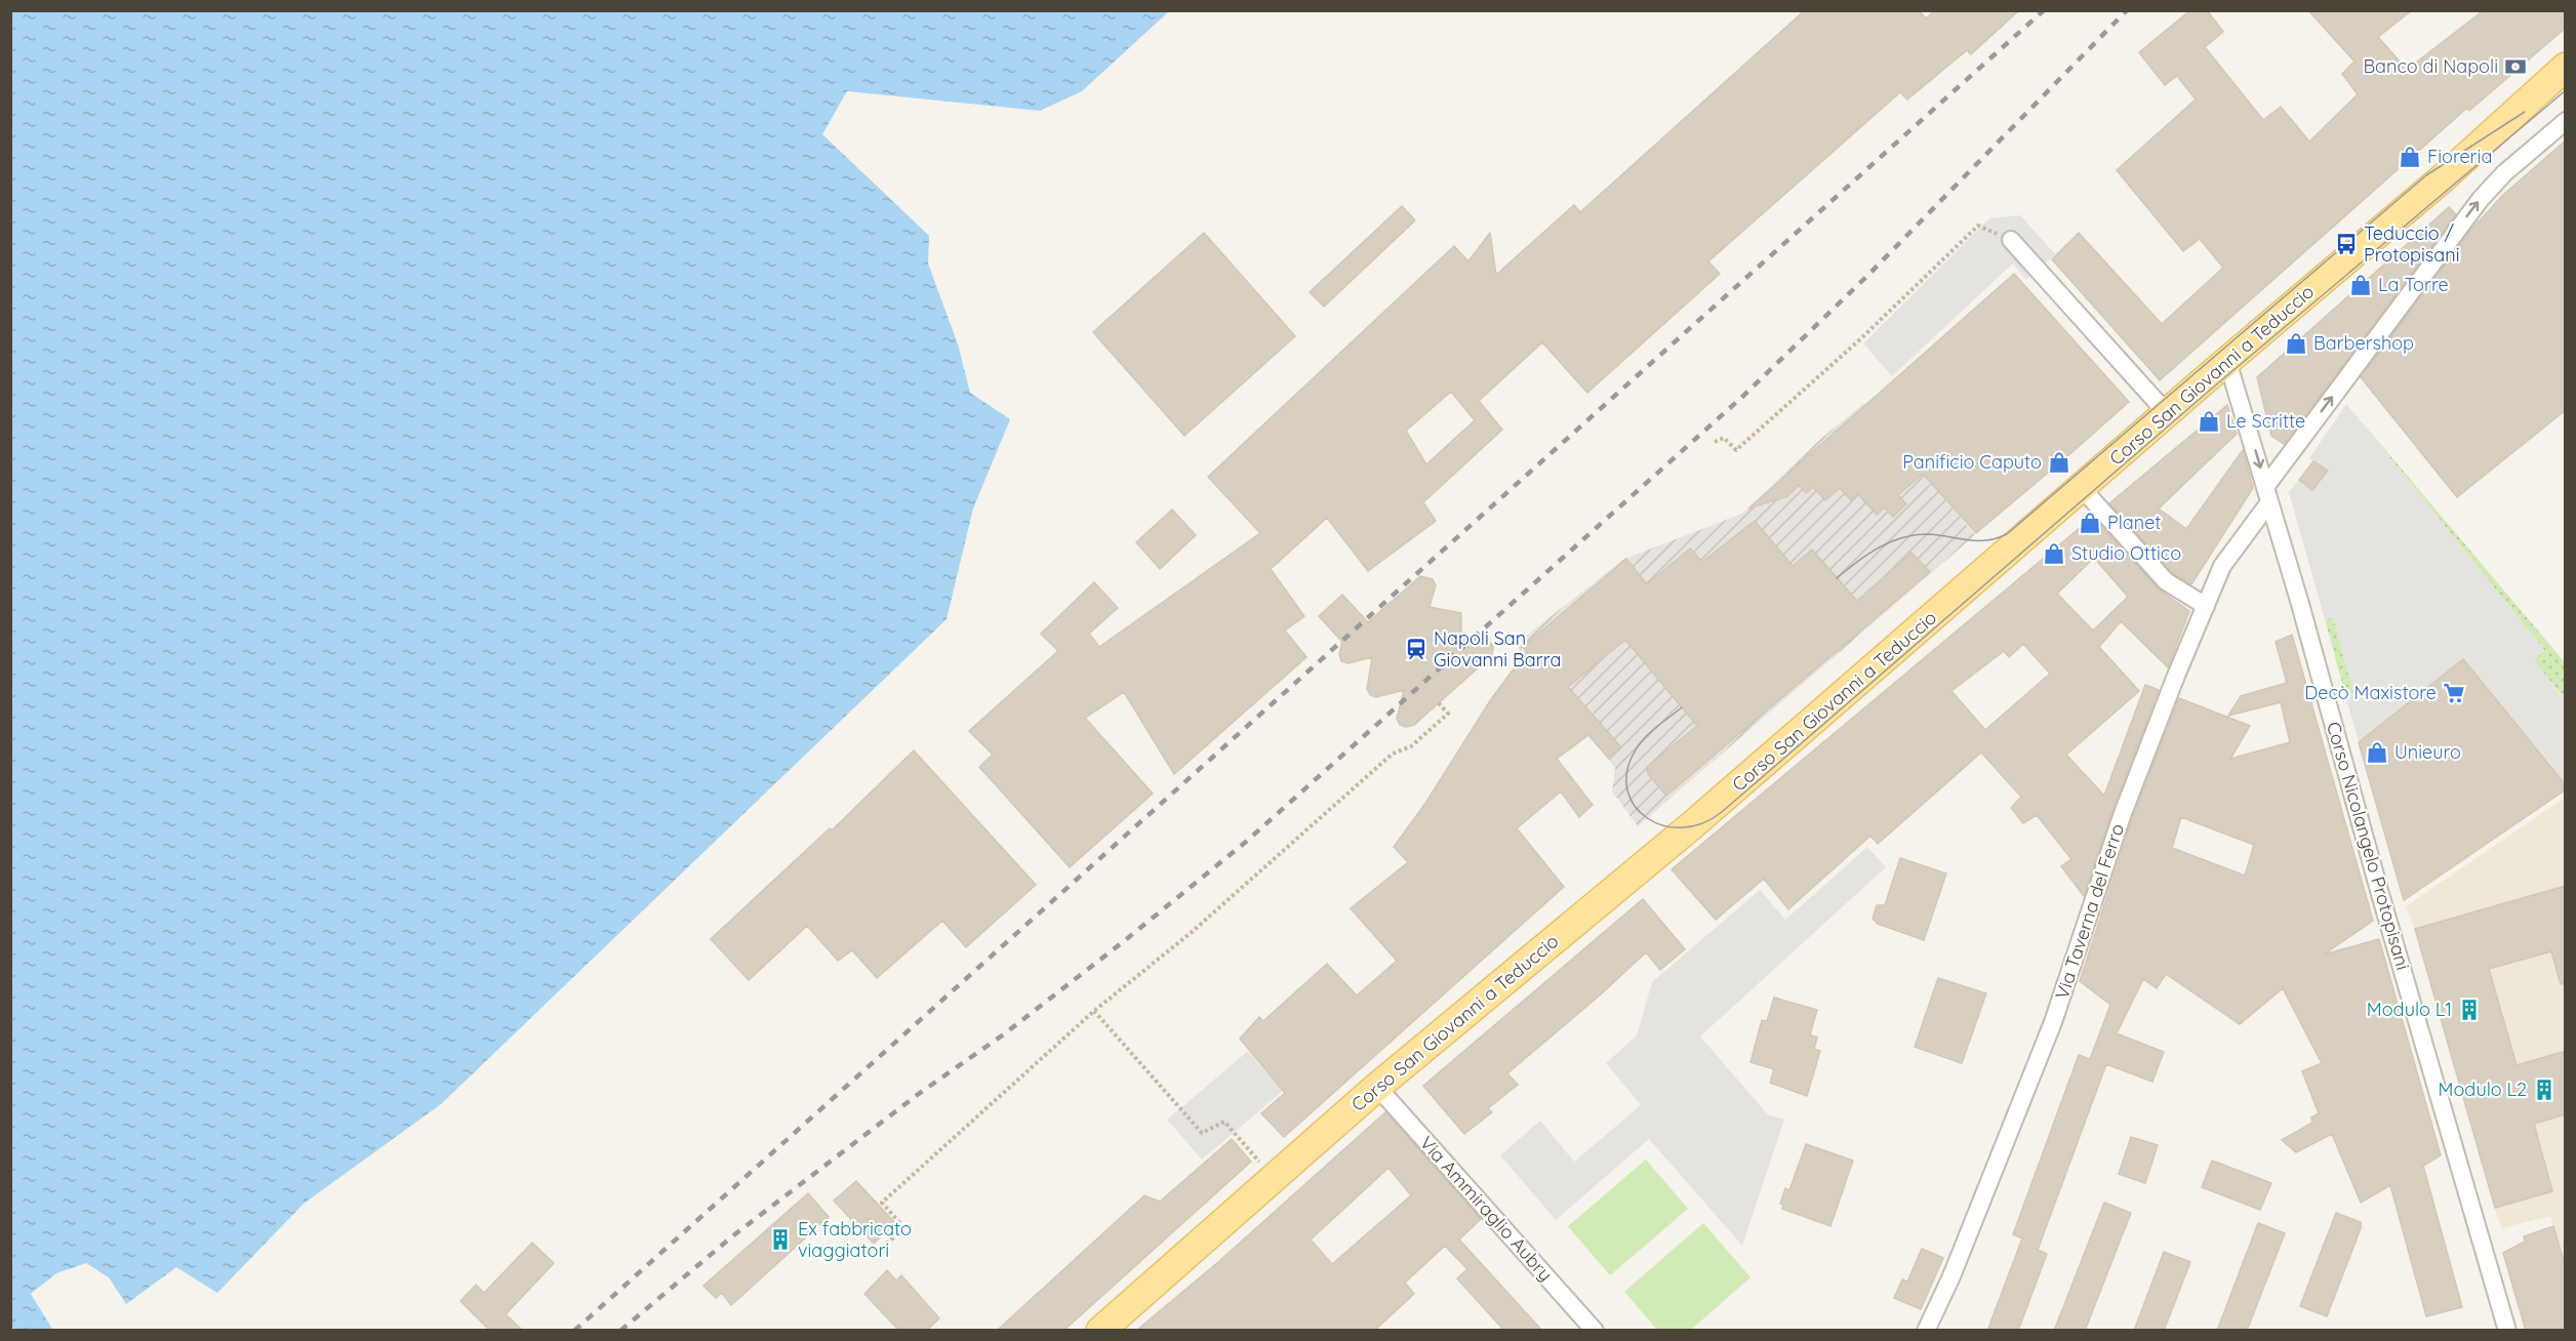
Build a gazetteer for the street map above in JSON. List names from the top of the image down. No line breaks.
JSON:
{"streets":{"main road":["Corso San Giovanni a Teduccio"],"street":["Corso Nicolangelo Protopisani","Via Taverna del Ferro","Via Ammiraglio Aubry"]},"crossings":[["Corso San Giovanni a Teduccio","Corso Nicolangelo Protopisani"],["Corso San Giovanni a Teduccio","Via Ammiraglio Aubry"],["Corso Nicolangelo Protopisani","Via Taverna del Ferro"]],"places":{"bank":["Banco di Napoli"],"shop":["Fioreria","La Torre","Barbershop","Le Scritte","Panificio Caputo","Planet","Studio Ottico","Unieuro"],"bus stop":["Teduccio / Protopisani"],"station":["Napoli San Giovanni Barra"],"supermarket":["Decò Maxistore"],"building":["Modulo L1","Modulo L2","Ex fabbricato viaggiatori"]}}
